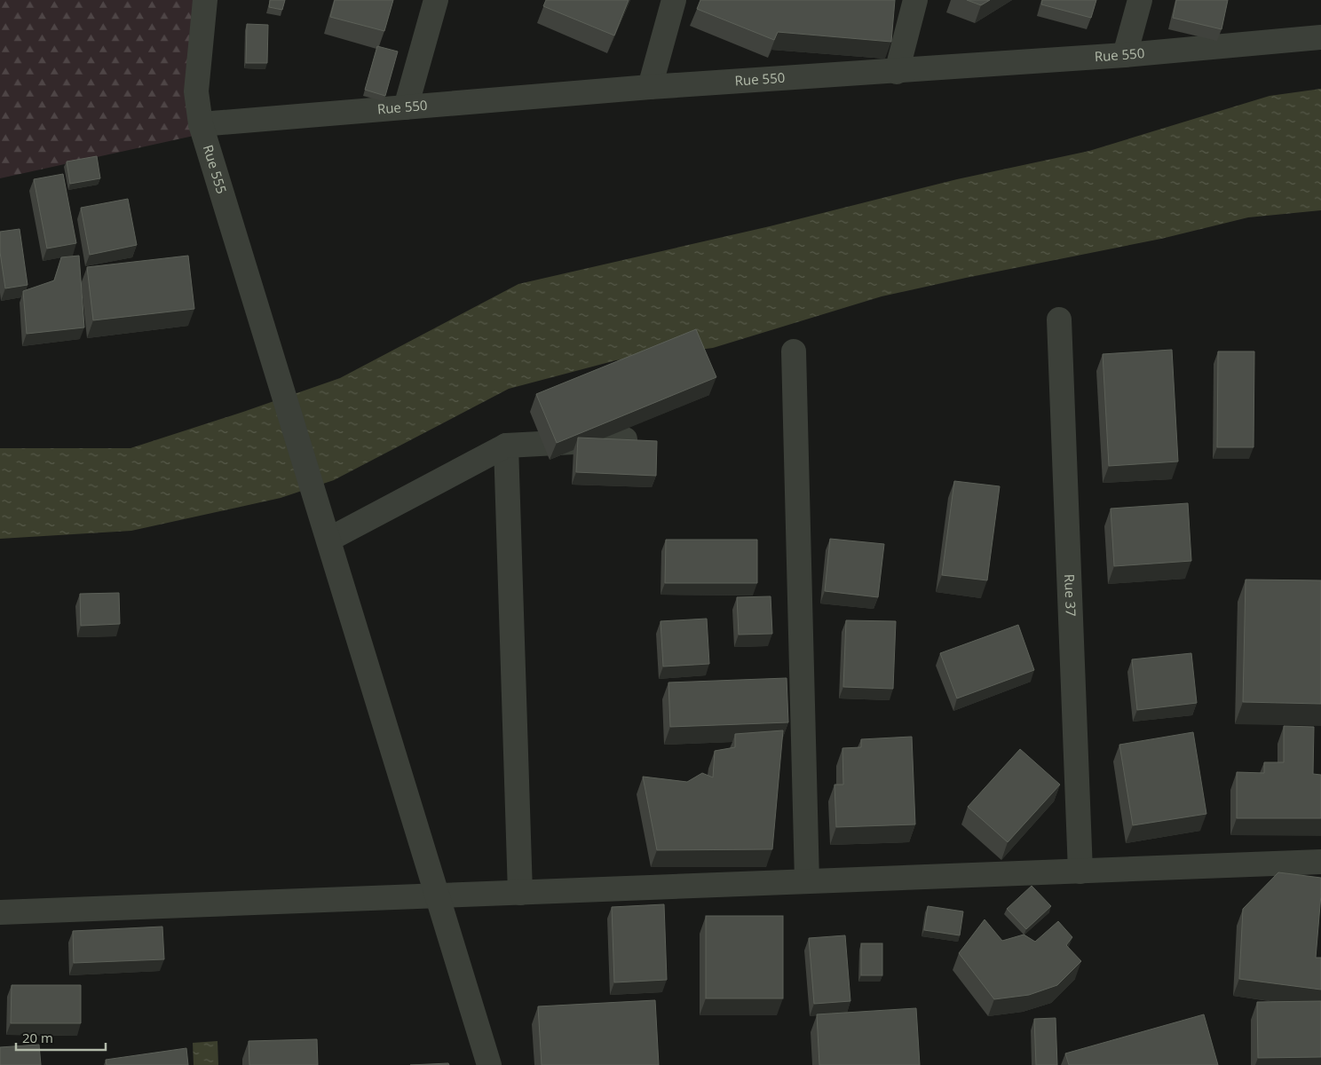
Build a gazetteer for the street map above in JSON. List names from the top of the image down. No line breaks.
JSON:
{"streets":{"street":["Rue 550","Rue 555","Rue 37"]},"crossings":[["Rue 550","Rue 555"]],"scale_bar":"20 m"}
